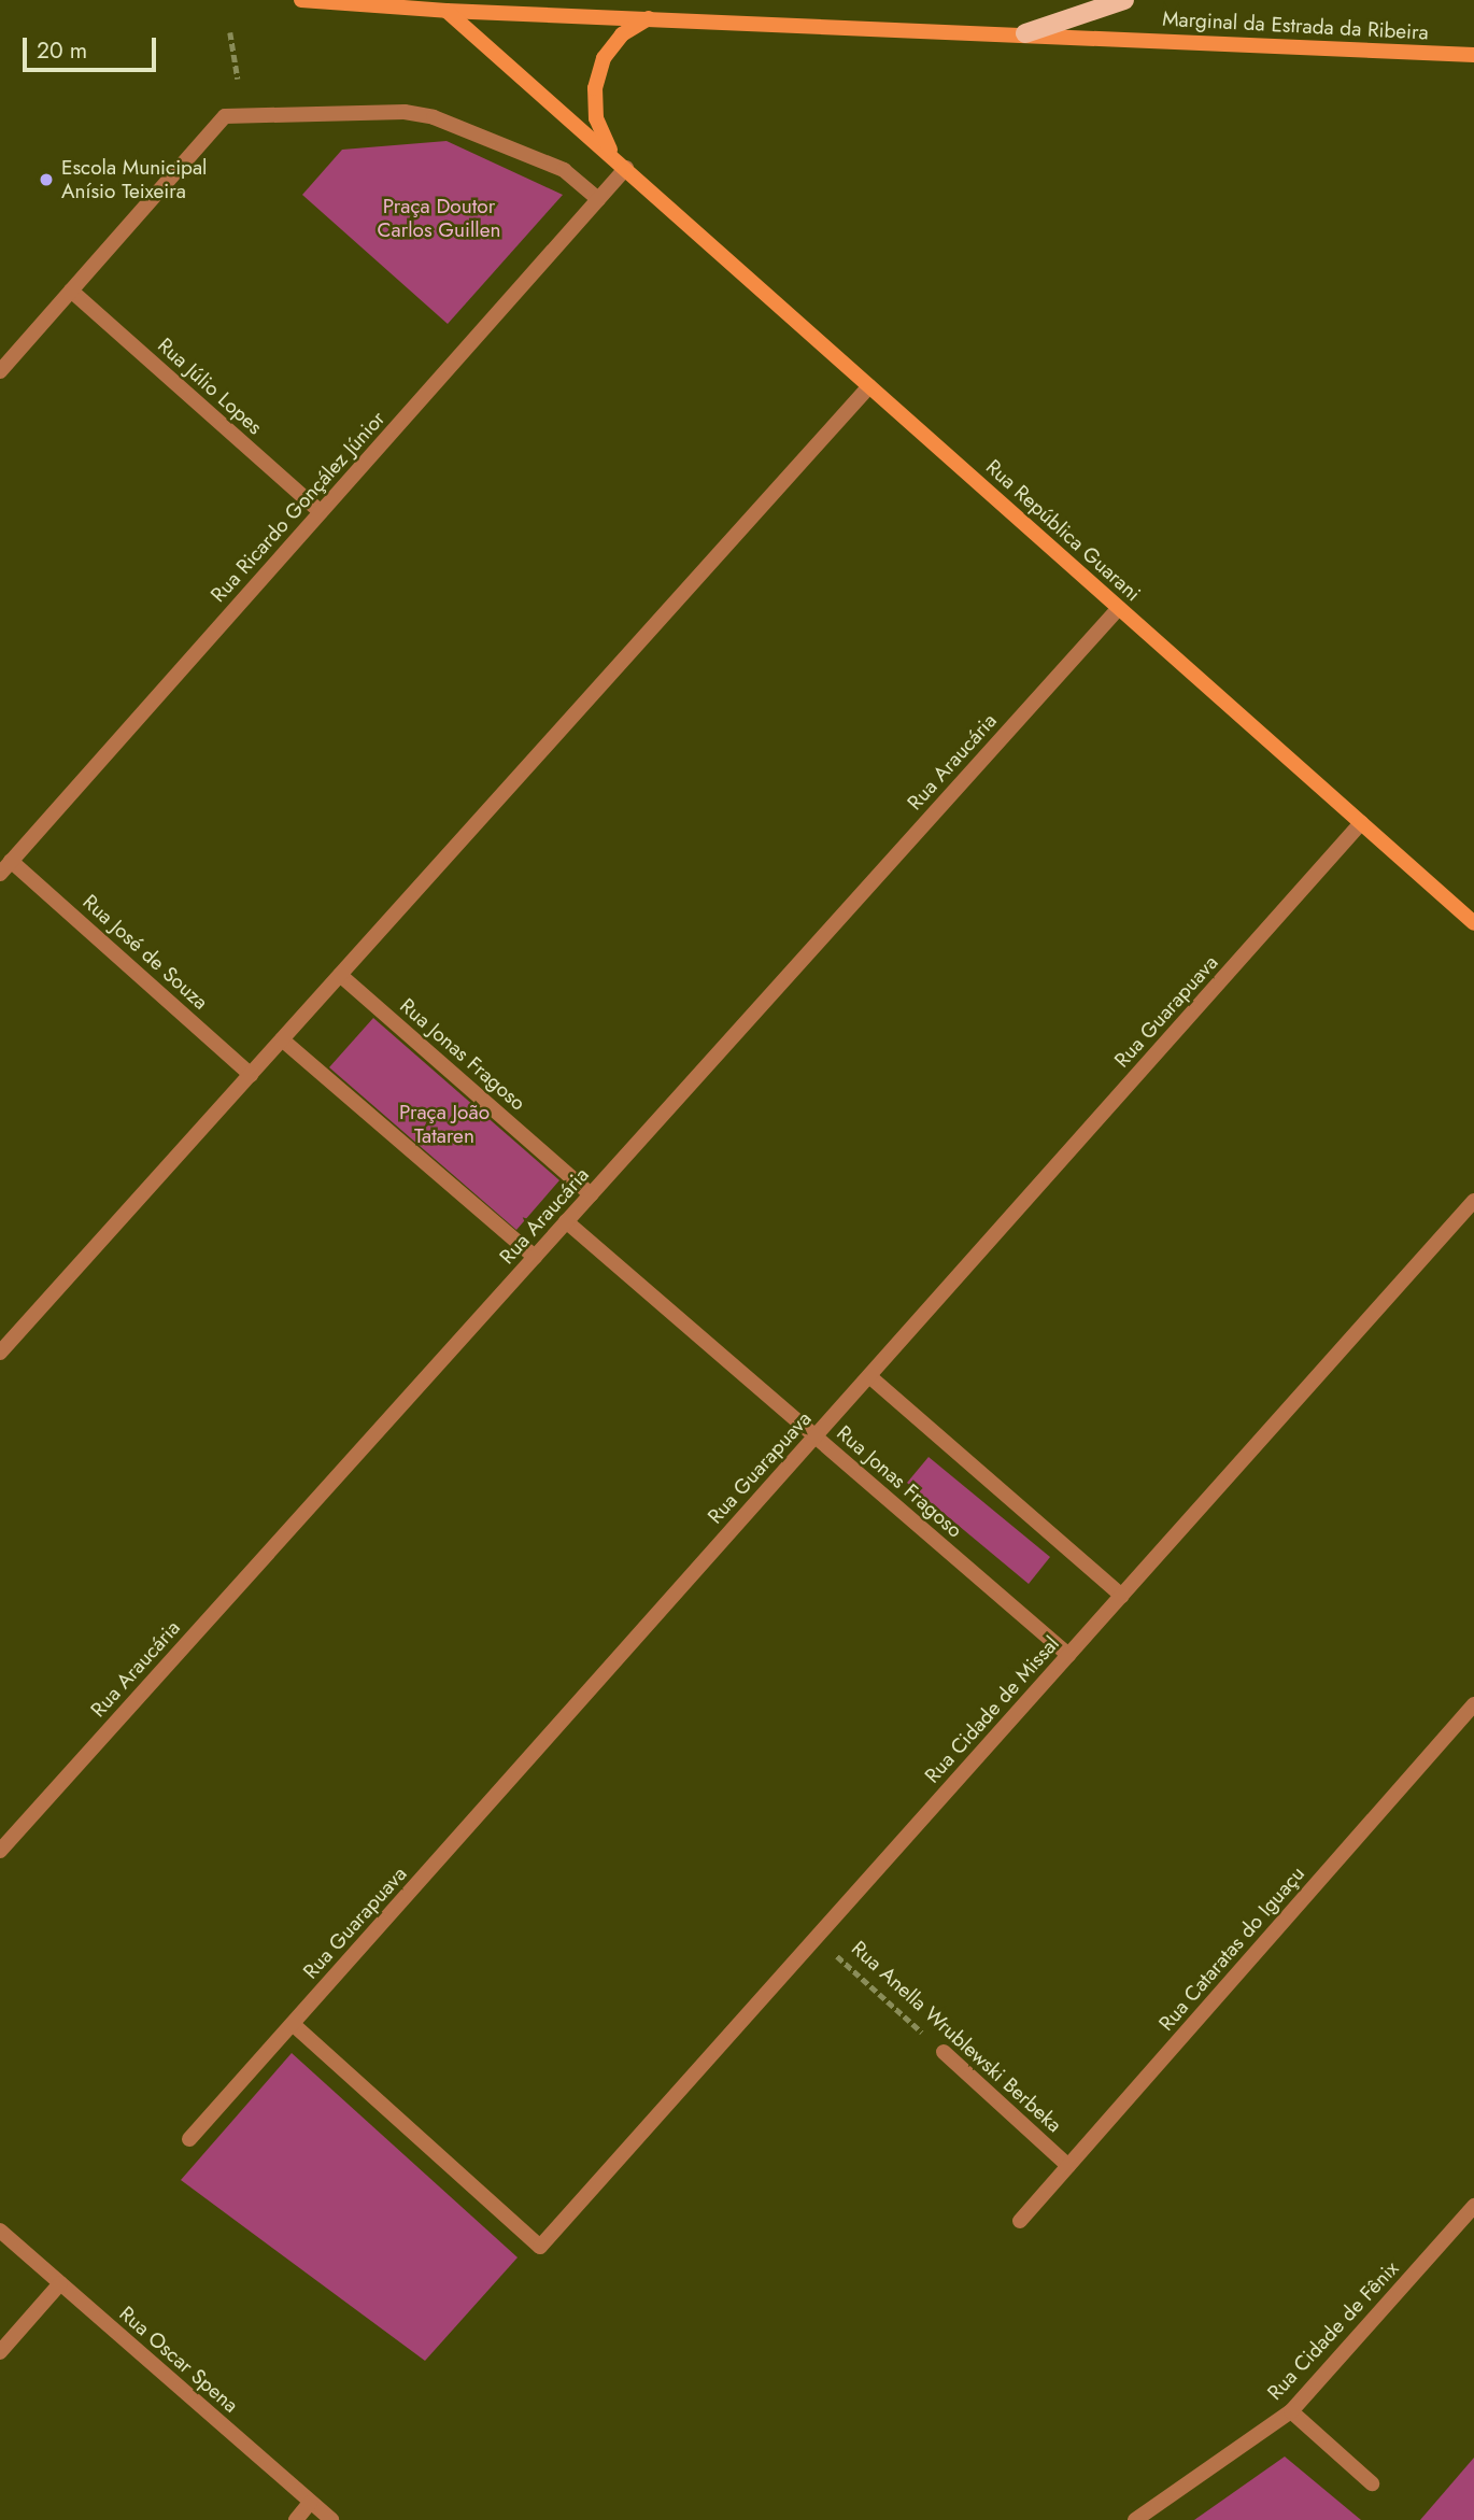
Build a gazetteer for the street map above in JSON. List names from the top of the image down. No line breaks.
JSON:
{"streets":{"street":["Marginal da Estrada da Ribeira","Rua Júlio Lopes","Rua Ricardo Gonçález Júnior","Rua República Guarani","Rua Araucária","Rua José de Souza","Rua Guarapuava","Rua Jonas Fragoso","Rua Cidade de Missal","Rua Cataratas do Iguaçu","Rua Anella Wrublewski Berbeka","Rua Cidade de Fênix","Rua Oscar Spena"]},"crossings":[["Marginal da Estrada da Ribeira","Rua República Guarani"],["Rua Júlio Lopes","Rua Ricardo Gonçález Júnior"],["Rua Ricardo Gonçález Júnior","Rua República Guarani"],["Rua Ricardo Gonçález Júnior","Rua José de Souza"],["Rua República Guarani","Rua Araucária"],["Rua República Guarani","Rua Guarapuava"],["Rua Araucária","Rua Jonas Fragoso"],["Rua Guarapuava","Rua Jonas Fragoso"],["Rua Guarapuava","Rua Cidade de Missal"],["Rua Jonas Fragoso","Rua Cidade de Missal"],["Rua Cidade de Missal","Rua Anella Wrublewski Berbeka"],["Rua Cataratas do Iguaçu","Rua Anella Wrublewski Berbeka"]],"parks":["Praça Doutor Carlos Guillen","Praça João Tataren"],"places":["Escola Municipal Anísio Teixeira"],"scale_bar":"20 m"}
